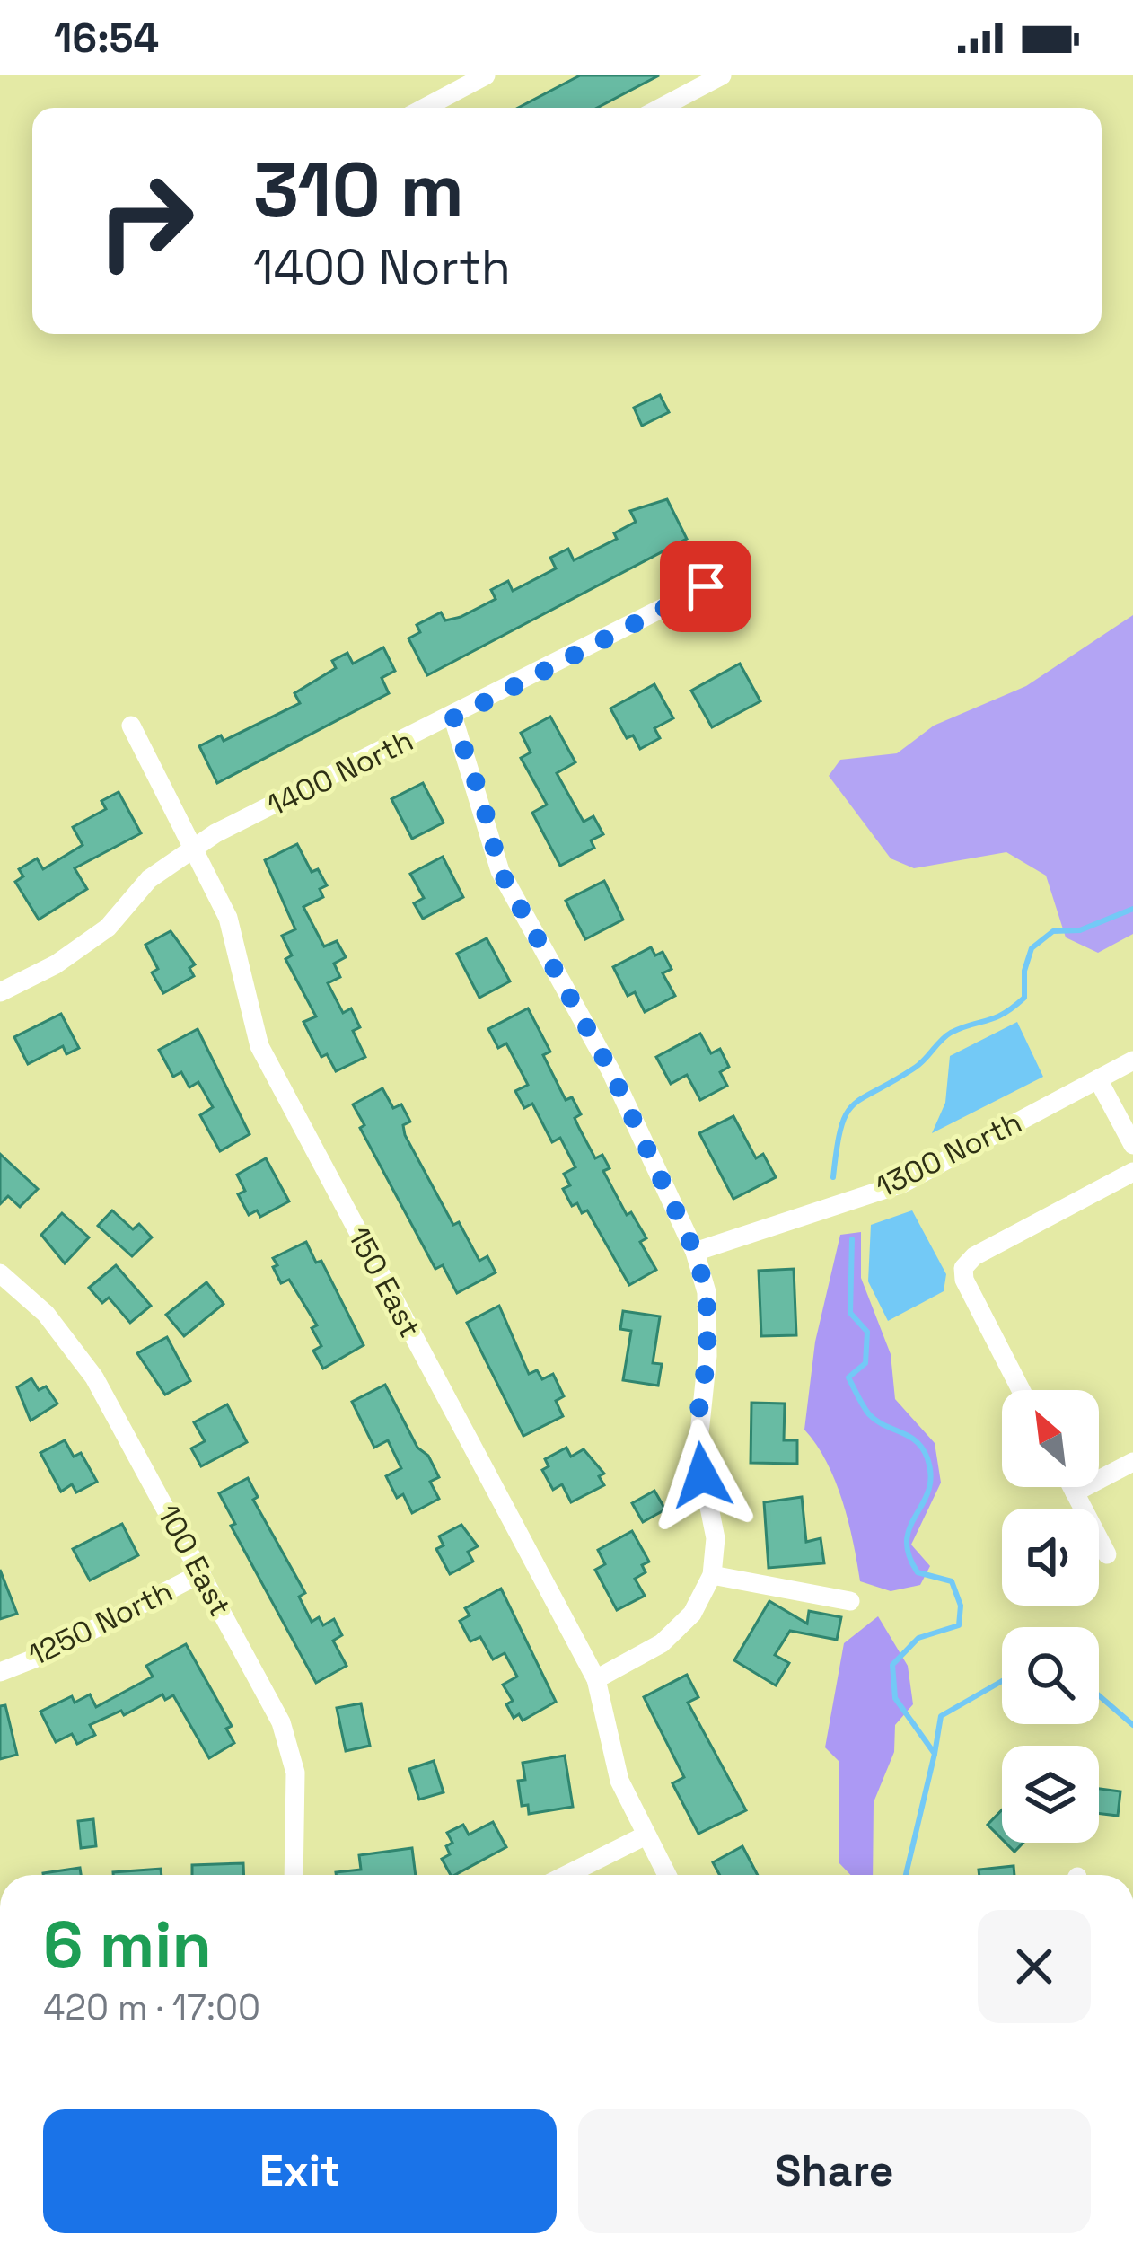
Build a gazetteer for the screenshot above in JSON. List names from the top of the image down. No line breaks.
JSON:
{"streets":{"street":["1400 North","1300 North","150 East","100 East","1250 North"]},"crossings":[["1400 North","150 East"],["100 East","1250 North"]],"north":"top left","page":{"status":"16:54","turn":["310 m","1400 North"],"heading":["6 min","420 m · 17:00"],"buttons":["Exit","Share"]}}
